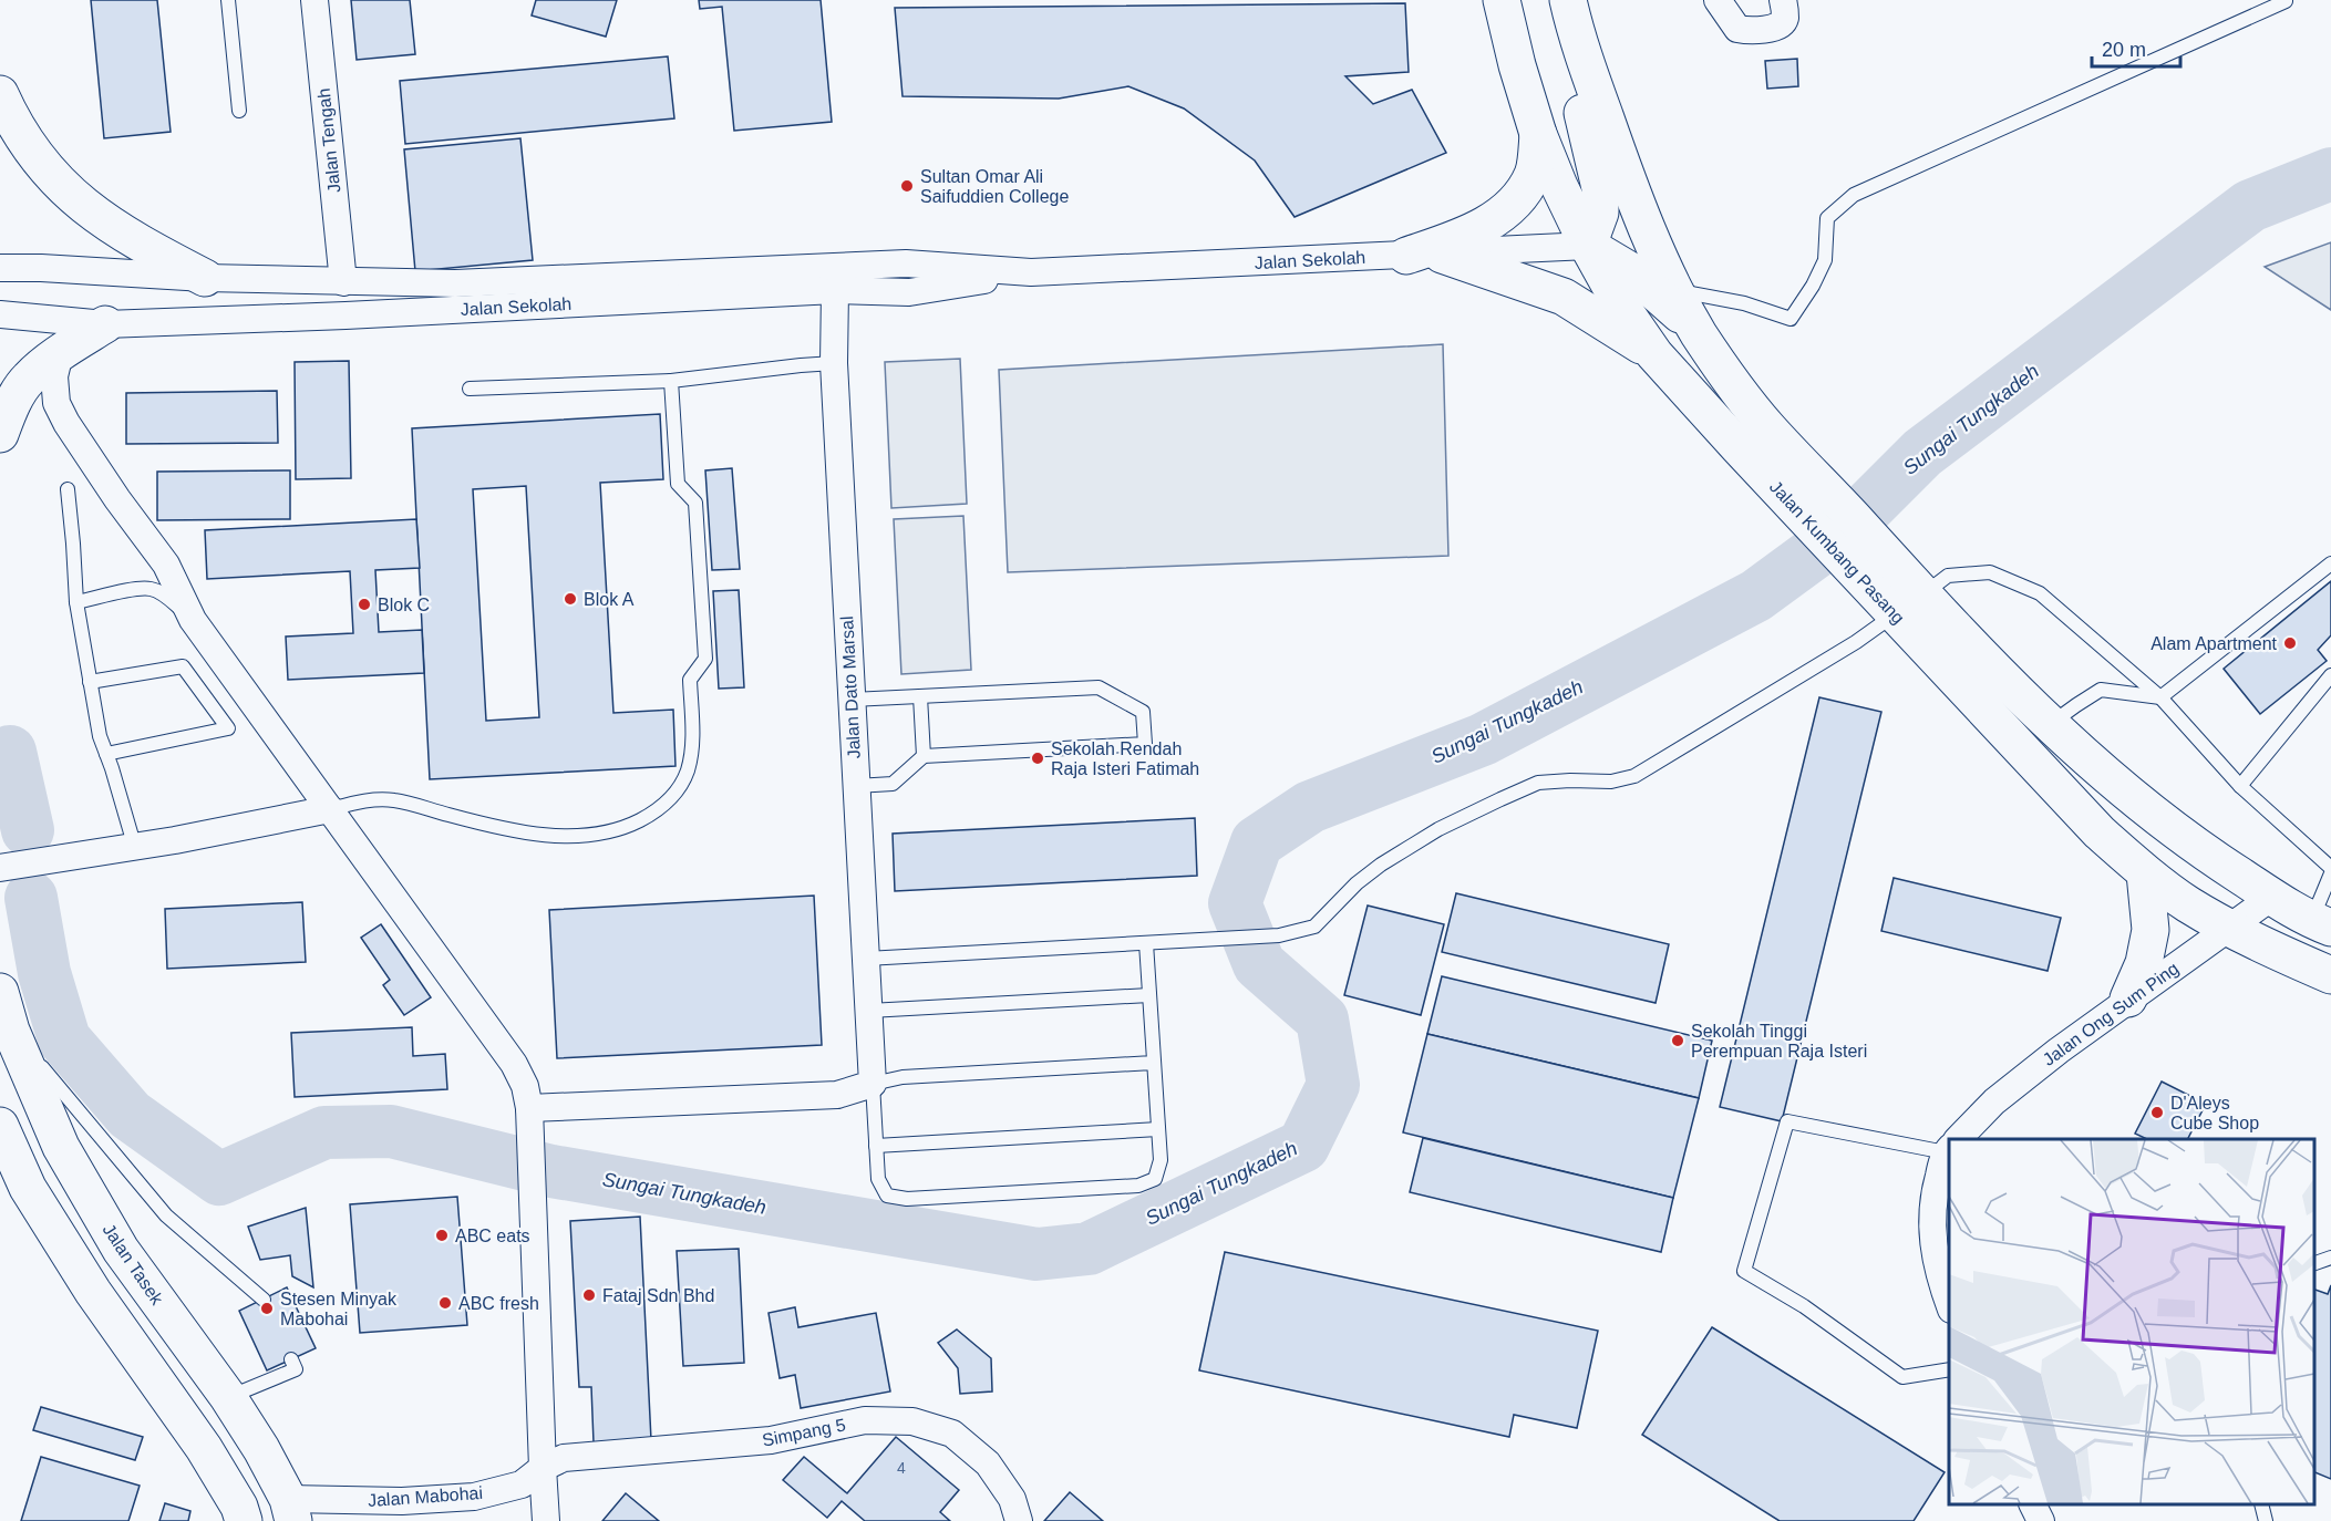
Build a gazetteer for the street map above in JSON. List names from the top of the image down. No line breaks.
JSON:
{"streets":{"main road":["Jalan Kumbang Pasang","Jalan Tasek"],"street":["Jalan Tengah","Jalan Sekolah","Jalan Dato Marsal","Jalan Ong Sum Ping","Simpang 5","Jalan Mabohai"]},"crossings":[["Jalan Tengah","Jalan Sekolah"],["Jalan Sekolah","Jalan Kumbang Pasang"],["Jalan Sekolah","Jalan Dato Marsal"],["Jalan Kumbang Pasang","Jalan Ong Sum Ping"],["Jalan Tasek","Jalan Mabohai"],["Simpang 5","Jalan Mabohai"]],"water":["Sungai Tungkadeh"],"places":["Sultan Omar Ali Saifuddien College","Blok A","Blok C","Alam Apartment","Sekolah Rendah Raja Isteri Fatimah","Sekolah Tinggi Perempuan Raja Isteri","D'Aleys Cube Shop","ABC eats","Fataj Sdn Bhd","ABC fresh","Stesen Minyak Mabohai"],"house_numbers":["4"],"scale_bar":"20 m"}
